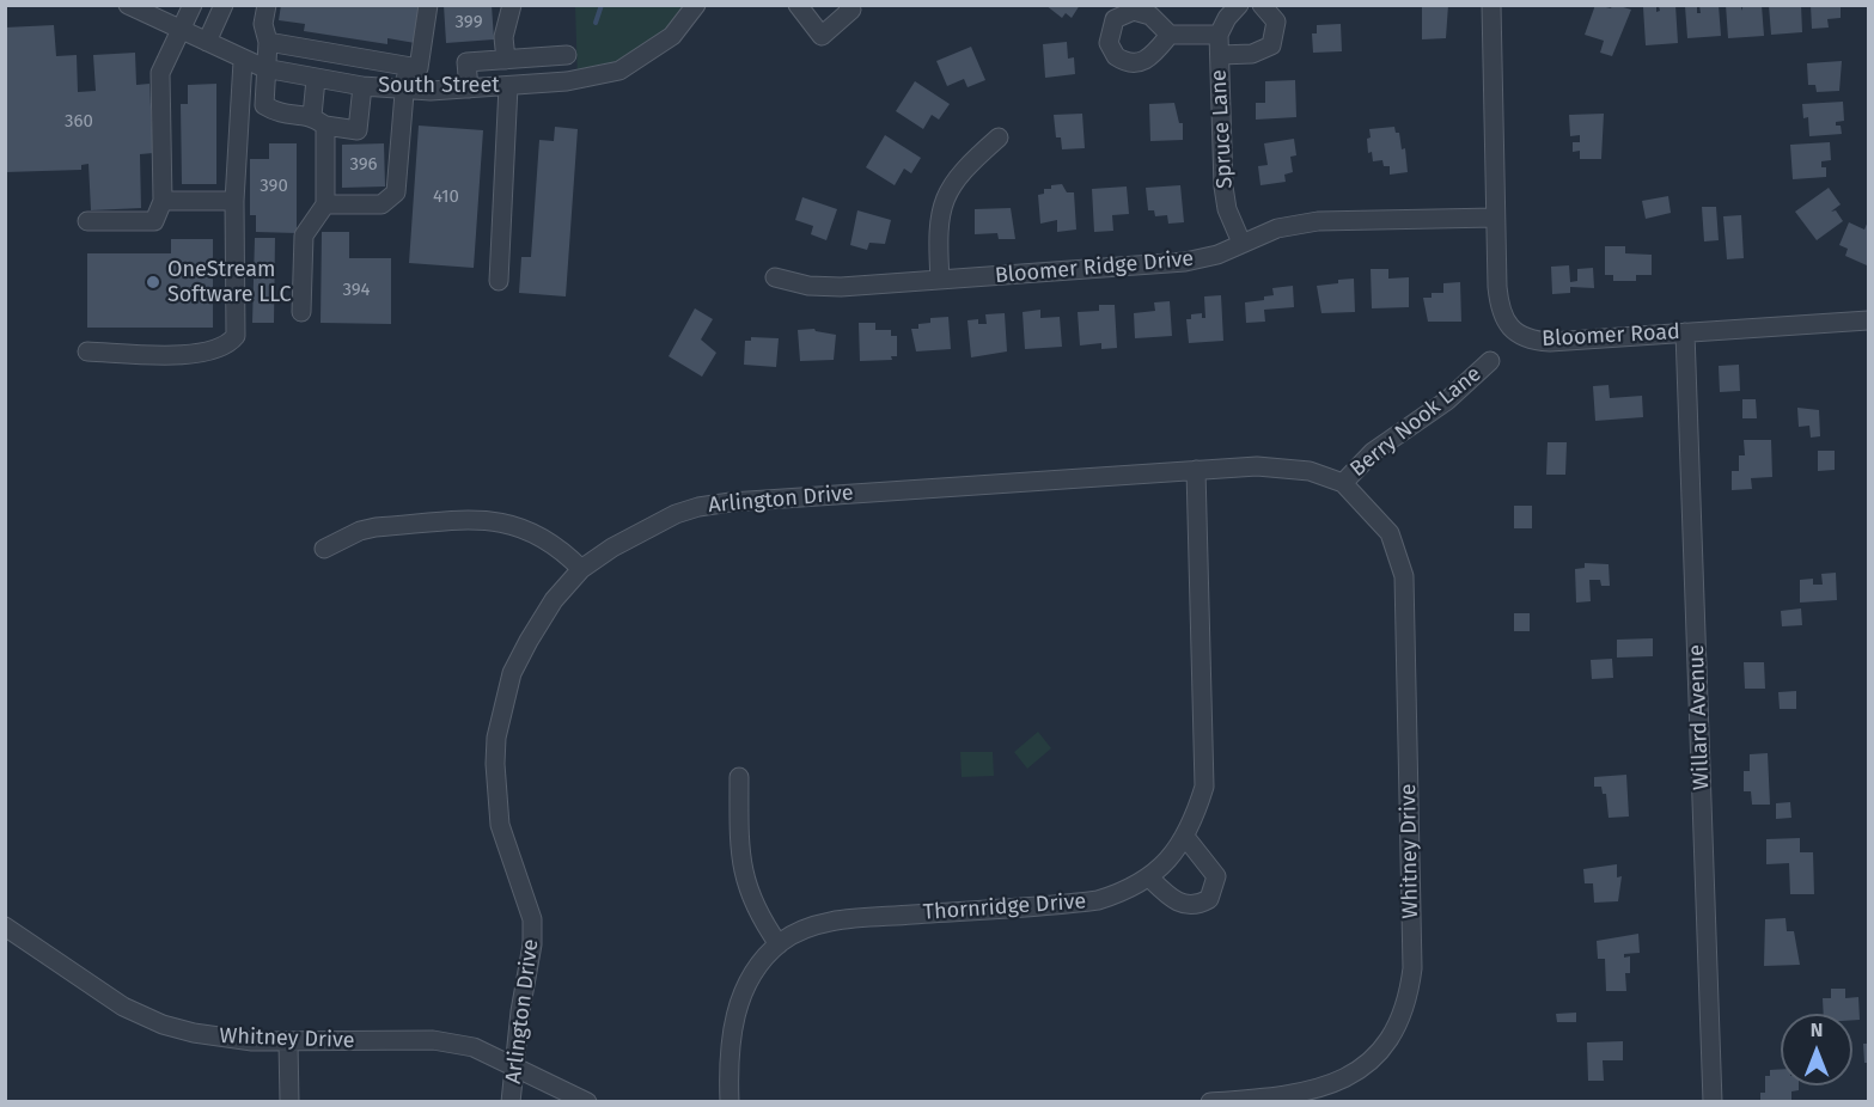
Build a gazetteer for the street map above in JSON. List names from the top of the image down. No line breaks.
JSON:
{"streets":{"street":["South Street","Spruce Lane","Bloomer Ridge Drive","Bloomer Road","Berry Nook Lane","Arlington Drive","Willard Avenue","Whitney Drive","Thornridge Drive"]},"crossings":[["Spruce Lane","Bloomer Ridge Drive"],["Bloomer Ridge Drive","Bloomer Road"],["Bloomer Road","Willard Avenue"],["Berry Nook Lane","Arlington Drive"],["Berry Nook Lane","Whitney Drive"],["Arlington Drive","Whitney Drive"],["Arlington Drive","Thornridge Drive"]],"places":["OneStream Software LLC"],"house_numbers":["399","360","396","390","410","394"],"north":"top"}
